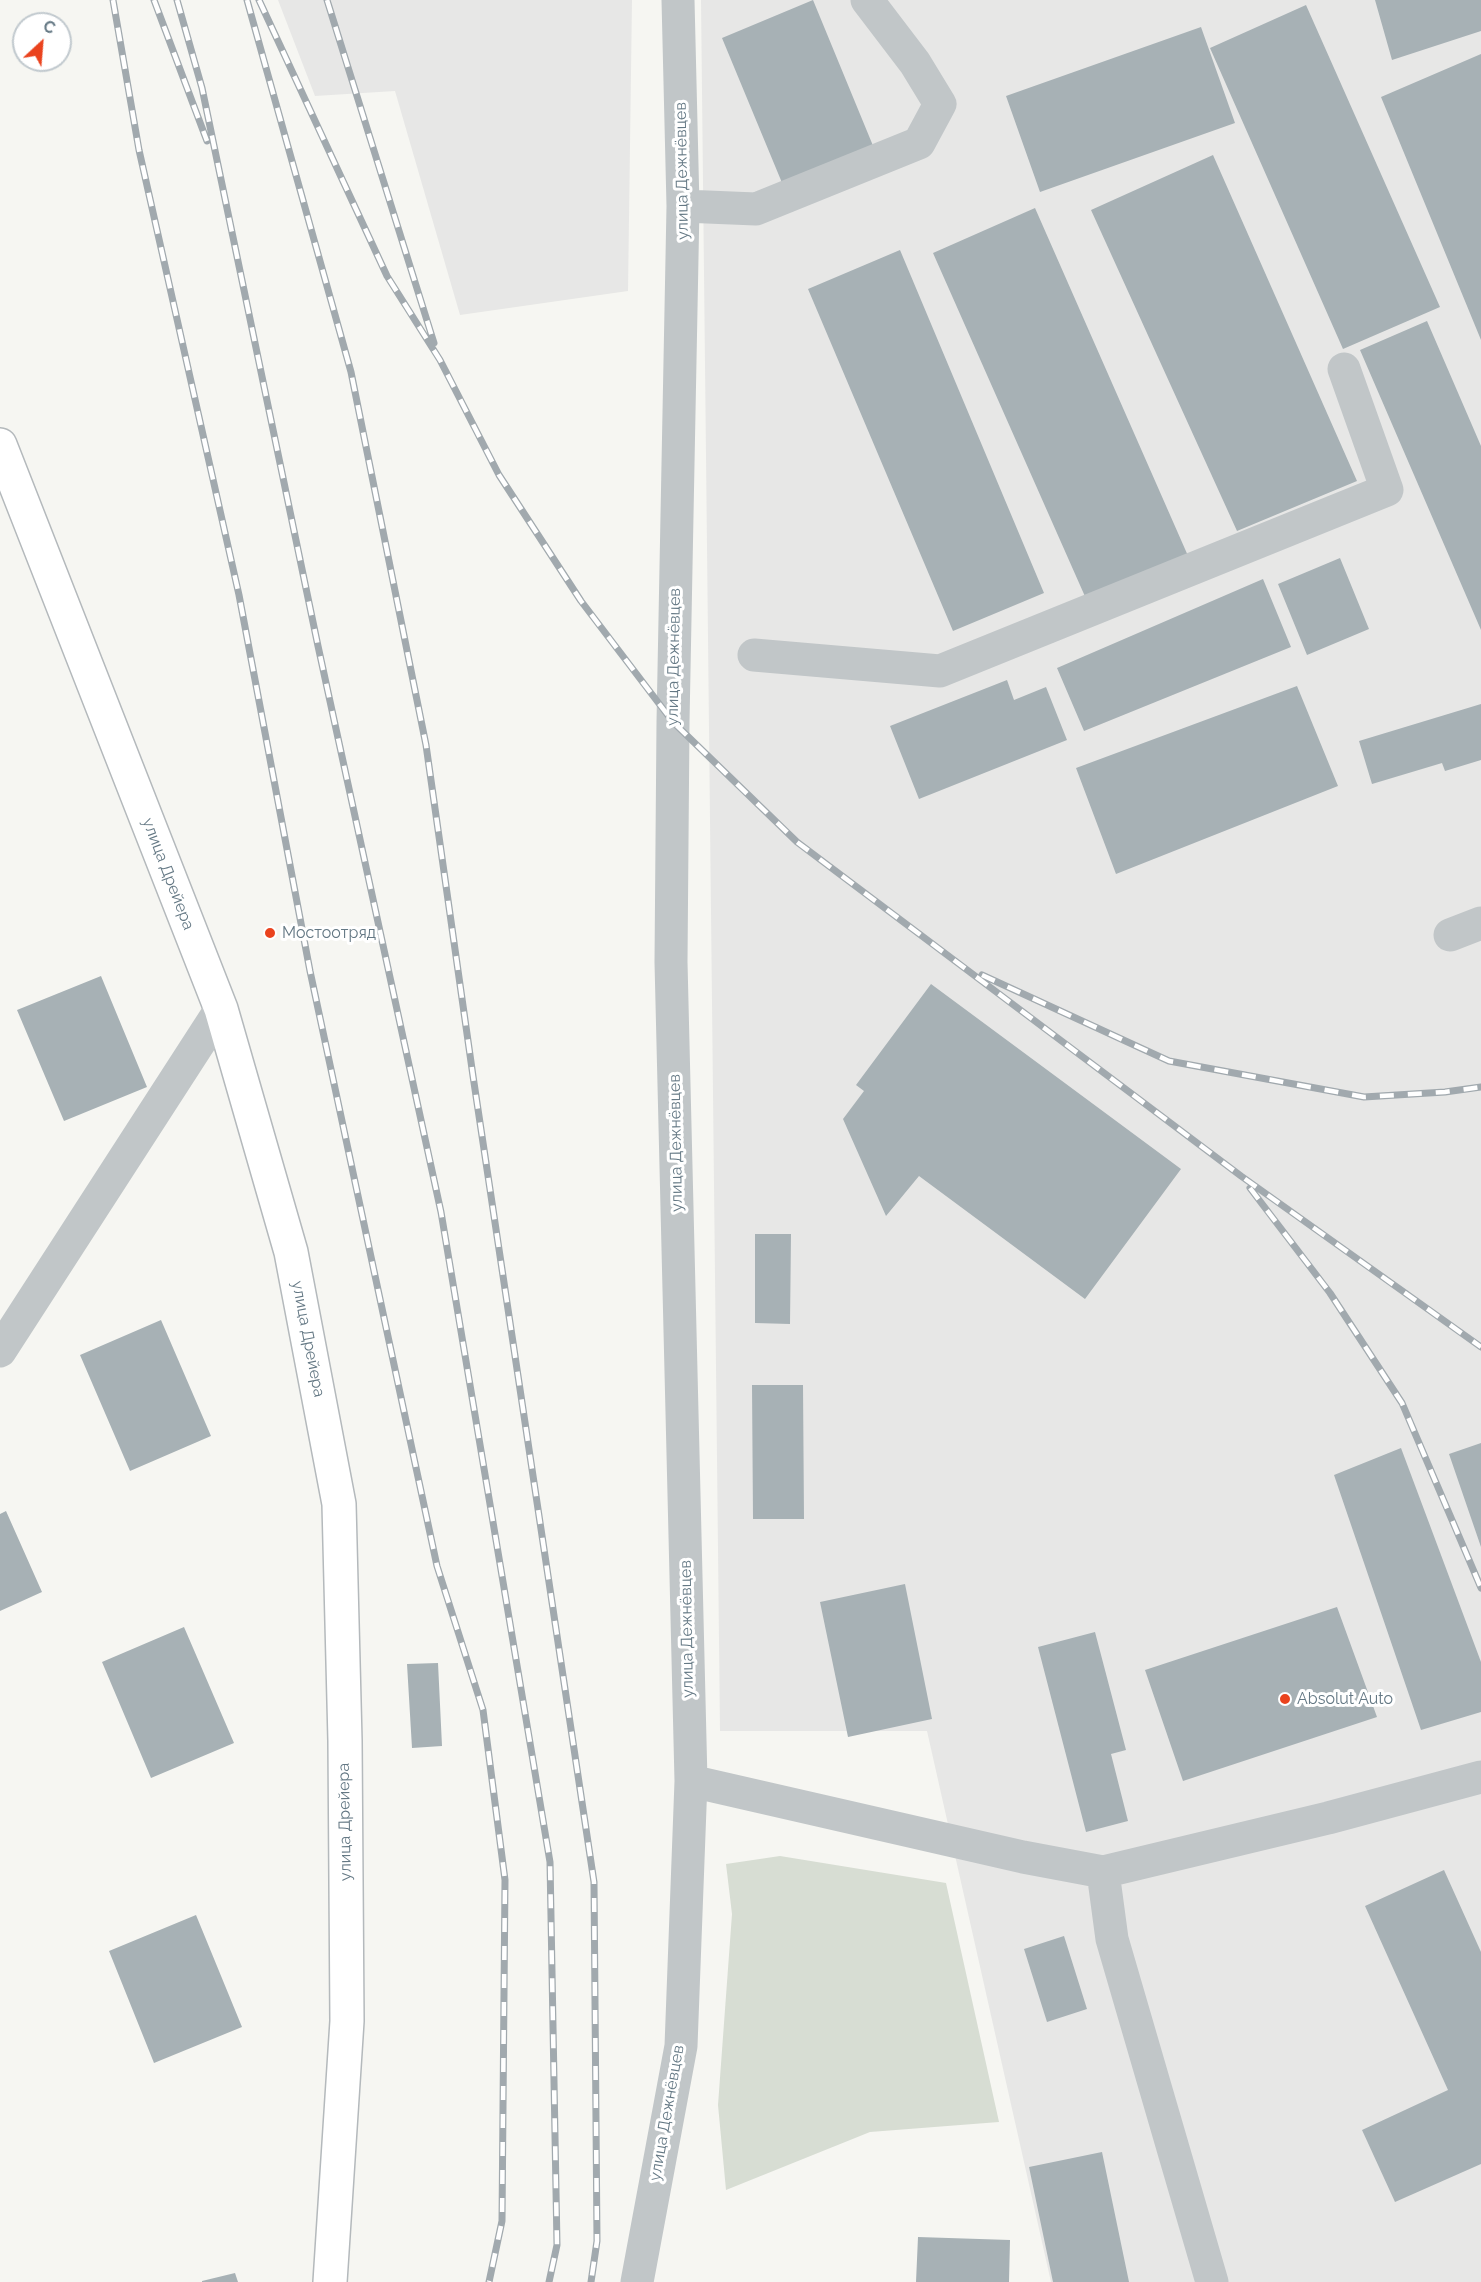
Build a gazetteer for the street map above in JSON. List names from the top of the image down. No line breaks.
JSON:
{"streets":{"main road":["улица Дрейера"],"street":["улица Дежнёвцев"]},"places":["Мостоотряд","Absolut Auto"],"north":"top right"}
